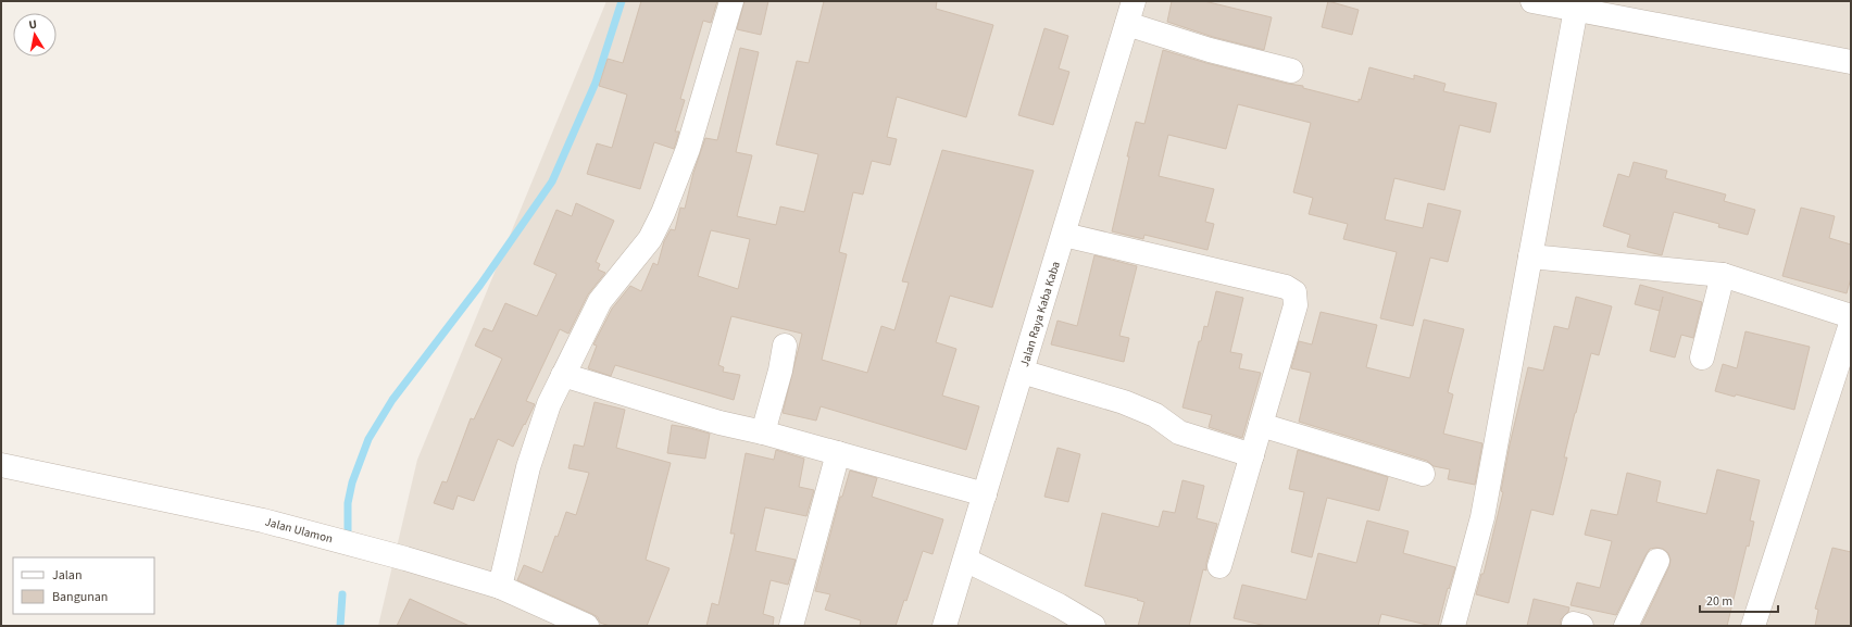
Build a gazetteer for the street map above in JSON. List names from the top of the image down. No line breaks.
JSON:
{"streets":{"street":["Jalan Raya Kaba Kaba","Jalan Ulamon"]},"legend":["Jalan","Bangunan"],"scale_bar":"20 m","north":"top"}
